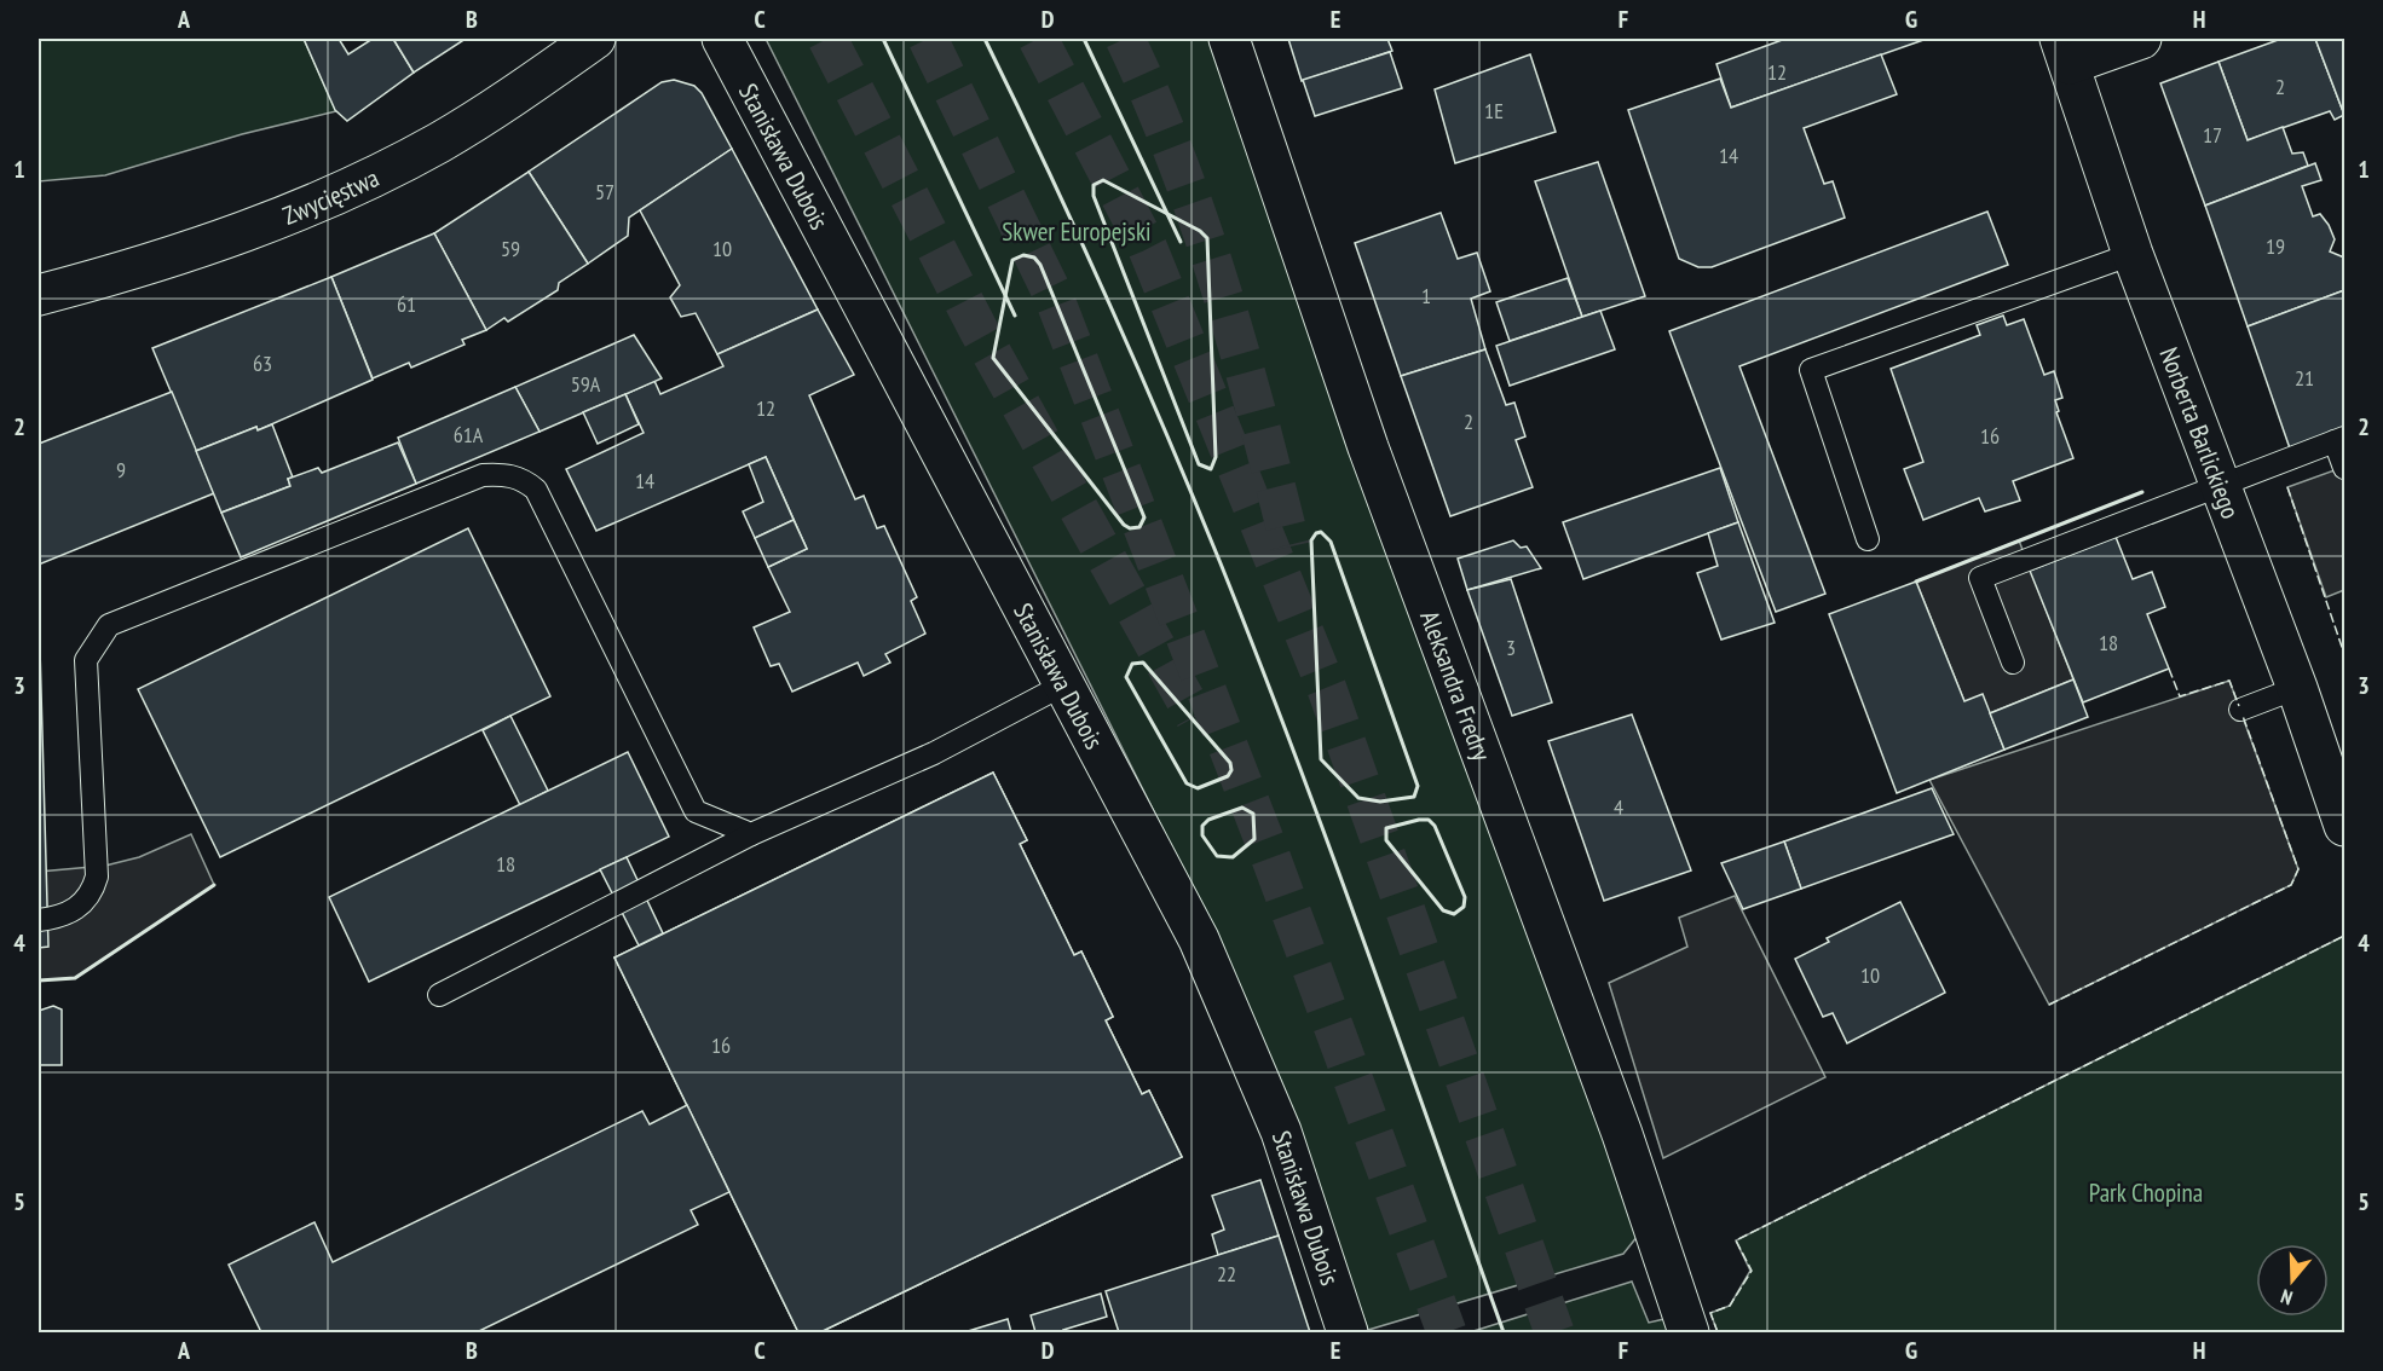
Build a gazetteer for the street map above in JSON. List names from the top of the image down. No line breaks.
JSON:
{"streets":{"street":["Stanisława Dubois","Zwycięstwa","Norberta Barlickiego","Aleksandra Fredry"]},"parks":["Skwer Europejski","Park Chopina"],"house_numbers":["12","2","1E","17","14","57","19","59","10","1","61","63","21","59A","12","2","61A","16","9","14","18","3","4","18","10","16","22"],"north":"bottom","grid":{"columns":["A","B","C","D","E","F","G","H"],"rows":["1","2","3","4","5"]}}
